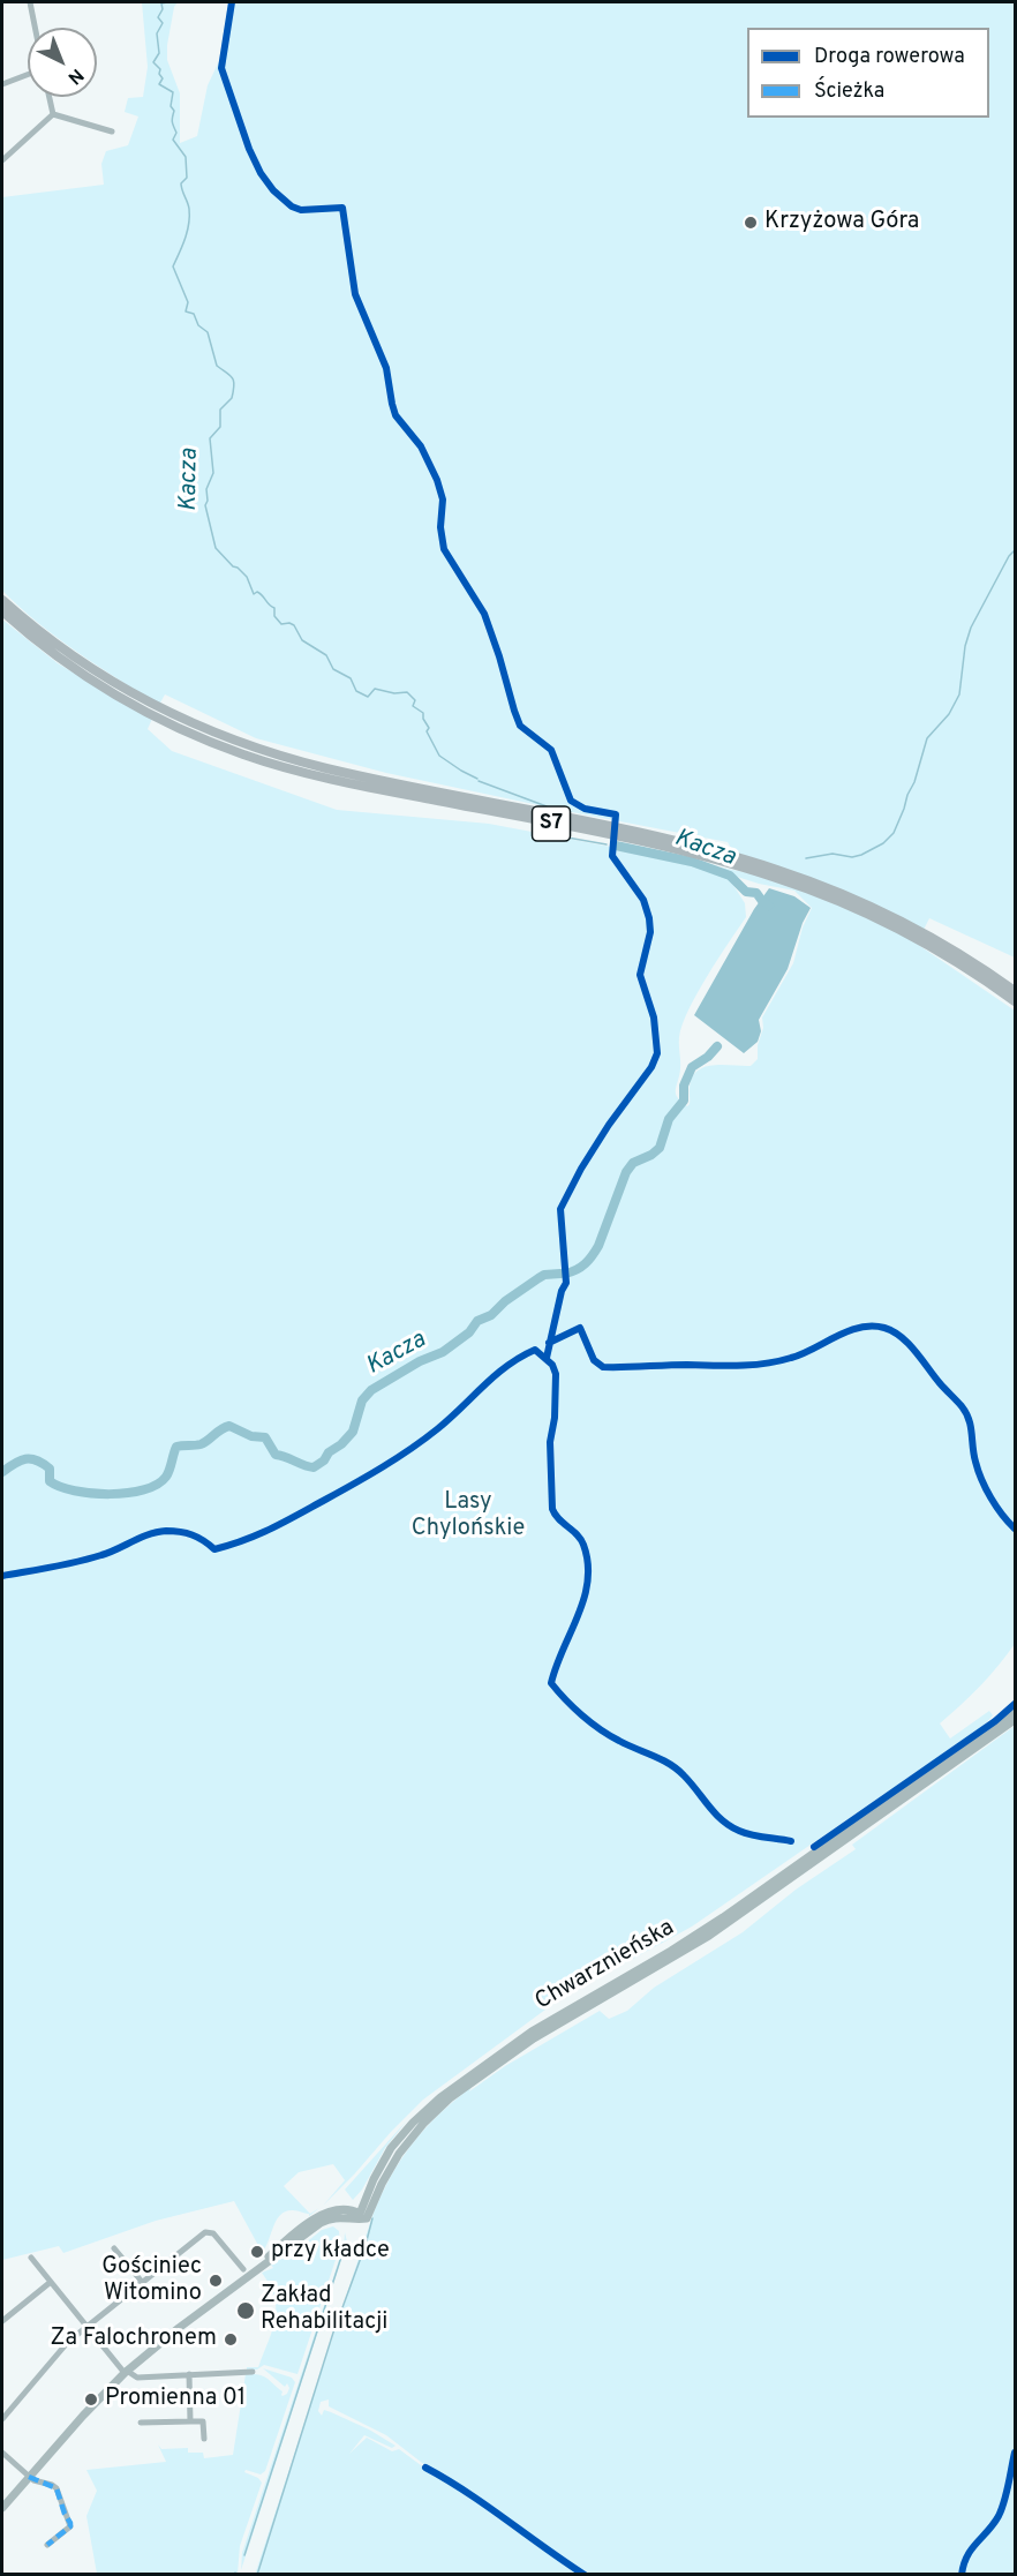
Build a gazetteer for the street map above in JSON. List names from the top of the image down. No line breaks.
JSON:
{"streets":{"highway":["S7"],"main road":["Chwarznieńska"]},"water":["Kacza"],"parks":["Lasy Chylońskie"],"places":["Krzyżowa Góra","przy kładce","Gościniec Witomino","Zakład Rehabilitacji","Za Falochronem","Promienna 01"],"legend":["Droga rowerowa","Ścieżka"],"north":"bottom right"}
